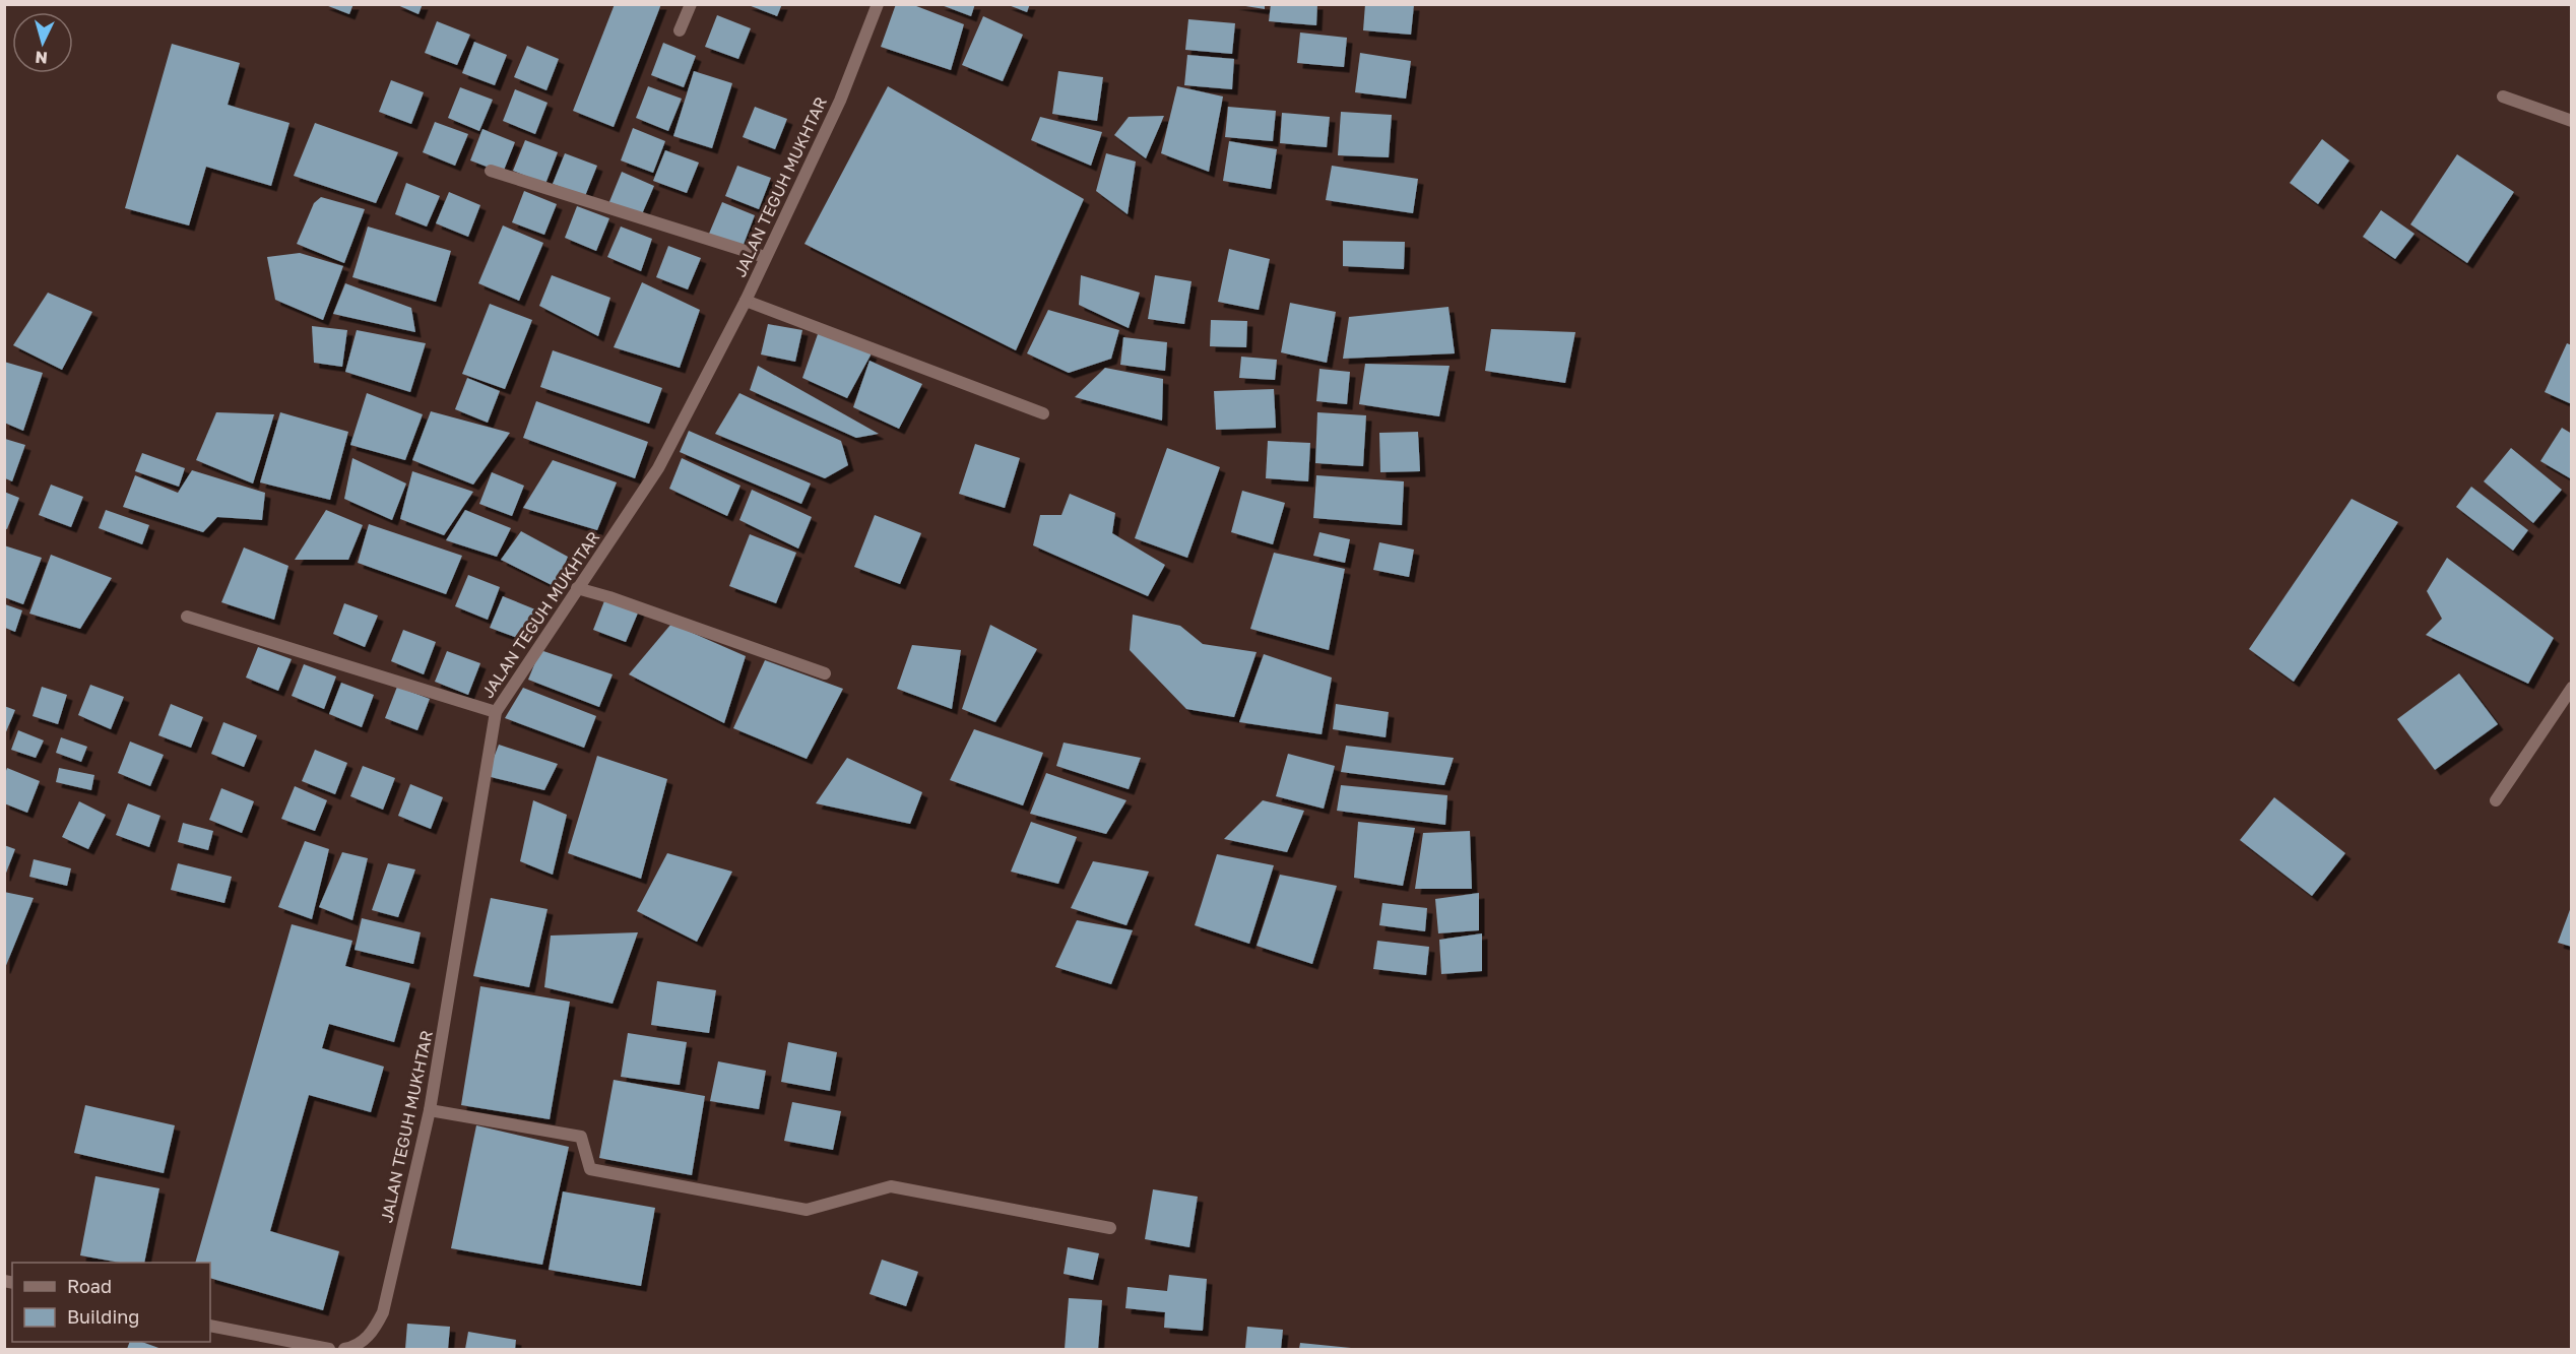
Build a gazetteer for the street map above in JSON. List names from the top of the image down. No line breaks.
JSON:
{"streets":{"street":["JALAN TEGUH MUKHTAR"]},"legend":["Road","Building"],"north":"bottom"}
